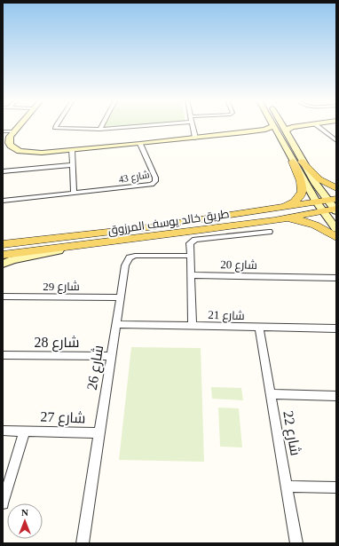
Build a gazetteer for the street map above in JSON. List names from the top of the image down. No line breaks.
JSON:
{"streets":{"main road":["طريق خالد يوسف المرزوق"],"street":["شارع 43","شارع 20","شارع 29","شارع 21","شارع 28","شارع 26","شارع 27","شارع 22"]},"crossings":[["شارع 29","شارع 26"],["شارع 21","شارع 26"],["شارع 21","شارع 22"],["شارع 28","شارع 26"],["شارع 26","شارع 27"]],"north":"top"}
